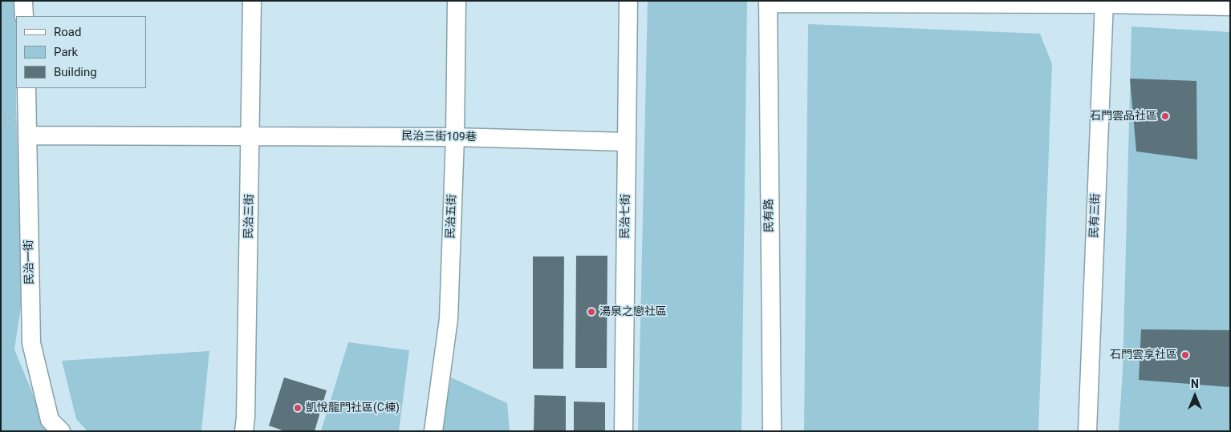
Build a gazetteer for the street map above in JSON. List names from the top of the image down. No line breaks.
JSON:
{"streets":{"street":["民治三街109巷","民有路","民有三街","民治三街","民治五街","民治七街","民治一街"]},"crossings":[["民治三街109巷","民治三街"],["民治三街109巷","民治五街"],["民治三街109巷","民治七街"],["民治三街109巷","民治一街"]],"places":["石門雲品社區","湯泉之戀社區","石門雲享社區","凱悅龍門社區(C棟)"],"legend":["Road","Park","Building"],"north":"top"}
